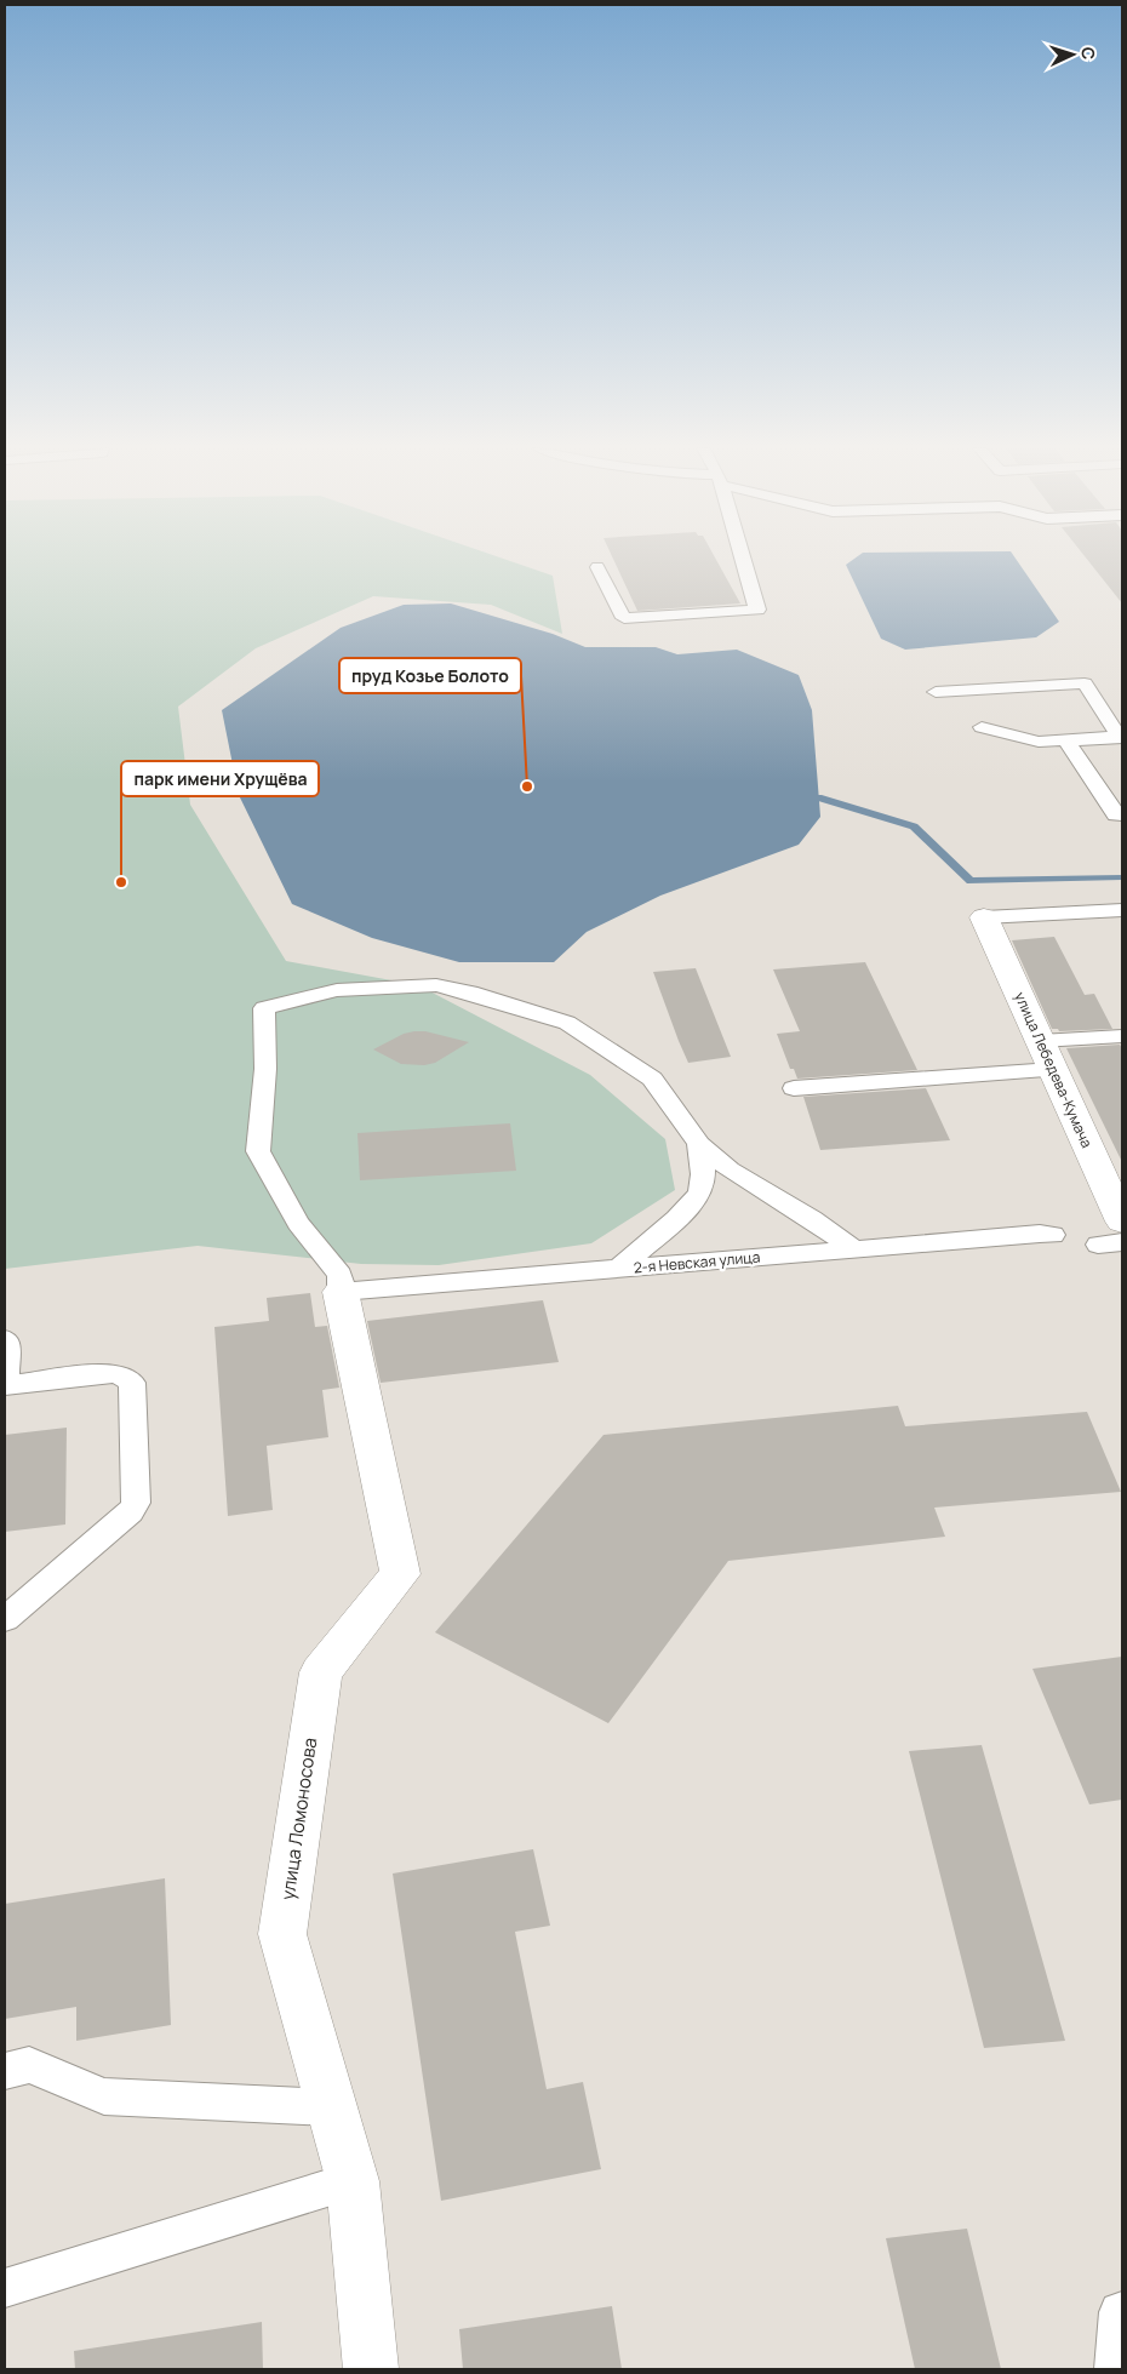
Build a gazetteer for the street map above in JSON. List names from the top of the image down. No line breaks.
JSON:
{"streets":{"street":["улица Лебедева-Кумача","улица Ломоносова"],"lane":["2-я Невская улица"]},"crossings":[["2-я Невская улица","улица Ломоносова"]],"places":["пруд Козье Болото","парк имени Хрущёва"],"north":"right"}
